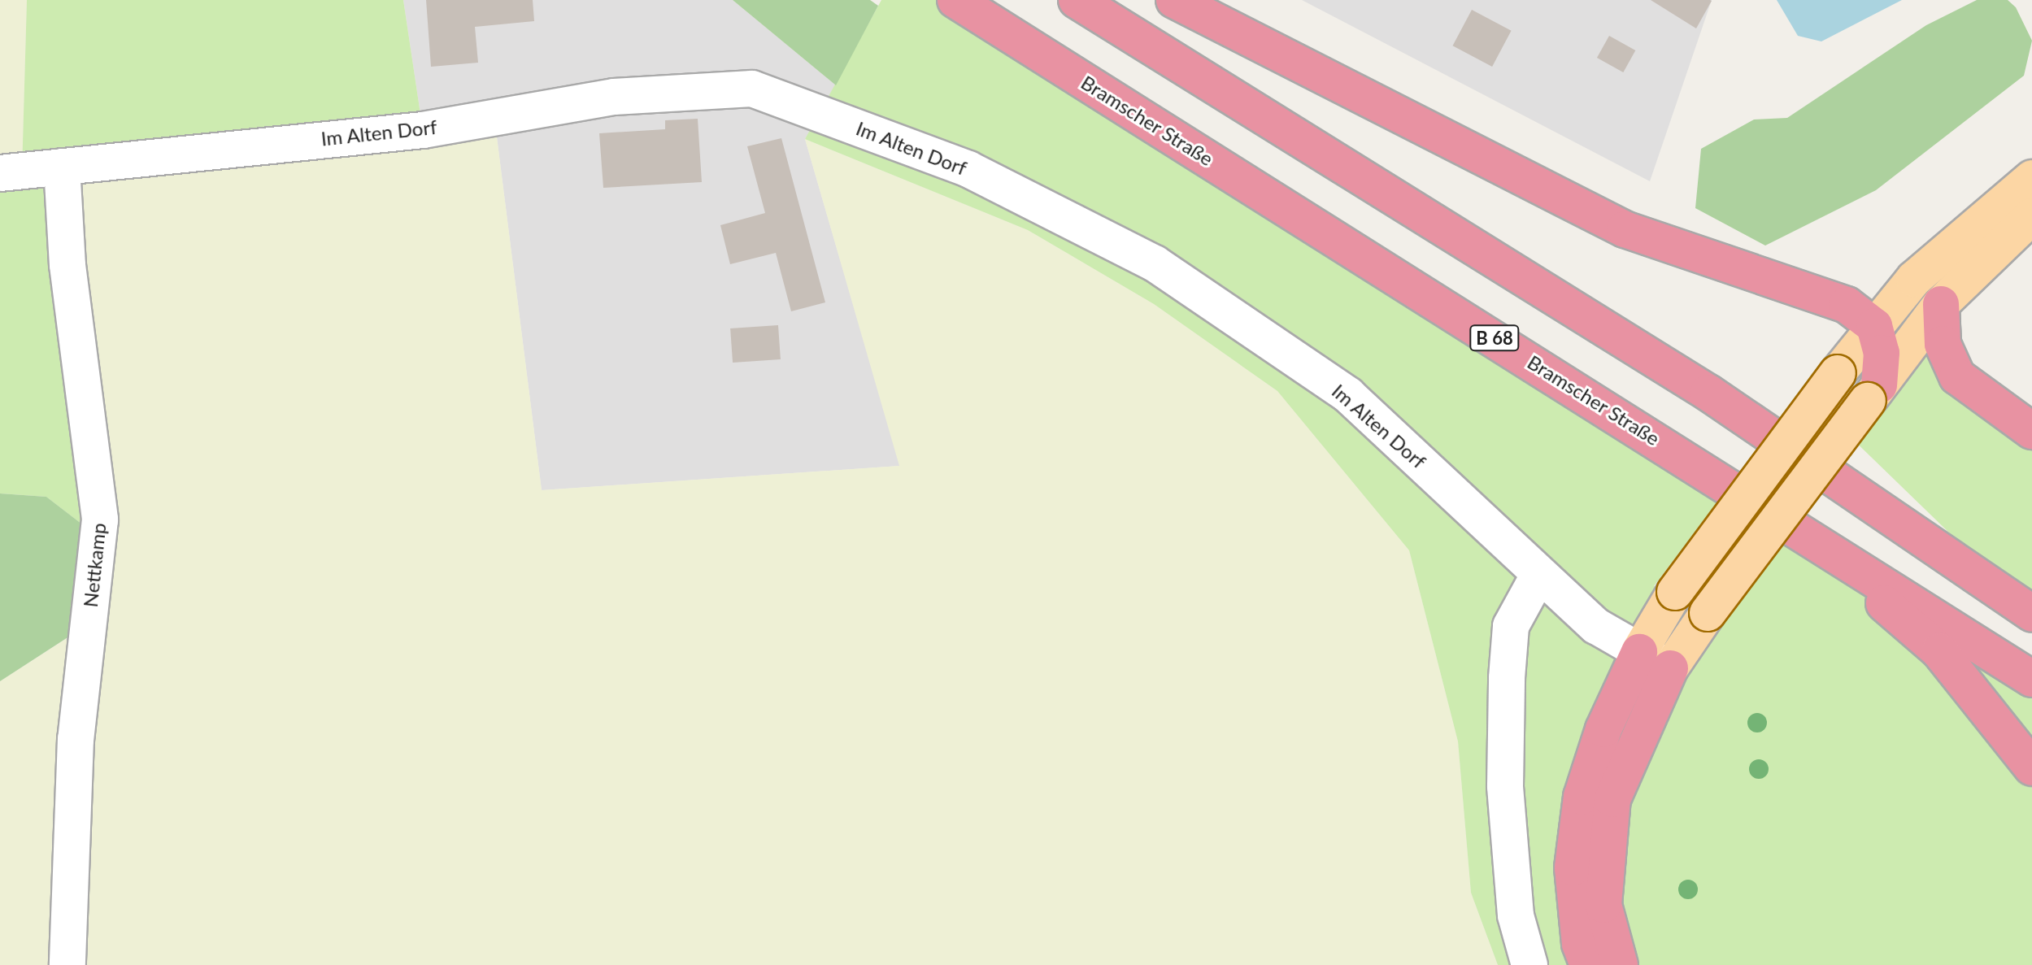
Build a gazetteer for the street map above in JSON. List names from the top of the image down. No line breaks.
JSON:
{"streets":{"highway":["Bramscher Straße","B 68"],"street":["Im Alten Dorf","Nettkamp"]},"crossings":[["Im Alten Dorf","Nettkamp"]]}
